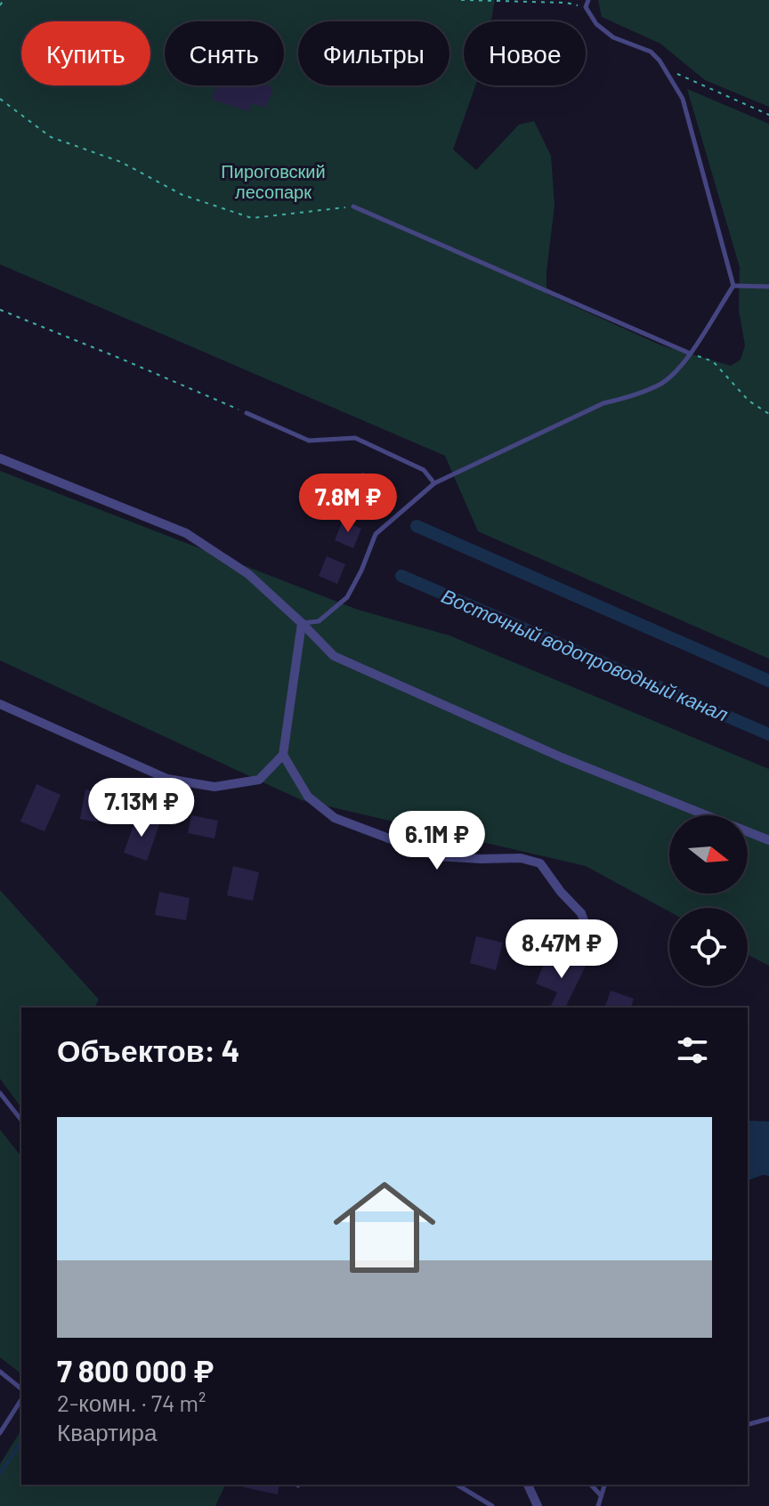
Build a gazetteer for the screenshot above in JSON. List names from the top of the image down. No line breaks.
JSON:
{"water":["Восточный водопроводный канал"],"parks":["Пироговский лесопарк"],"north":"right","page":{"chip":["Купить","Снять","Фильтры","Новое"],"price":["7.8M ₽","7.13M ₽","6.1M ₽","8.47M ₽"],"heading":"Объектов: 4","list":[{"name":"7 800 000 ₽","note":"2-комн. · 74 m² · Квартира"}]}}
